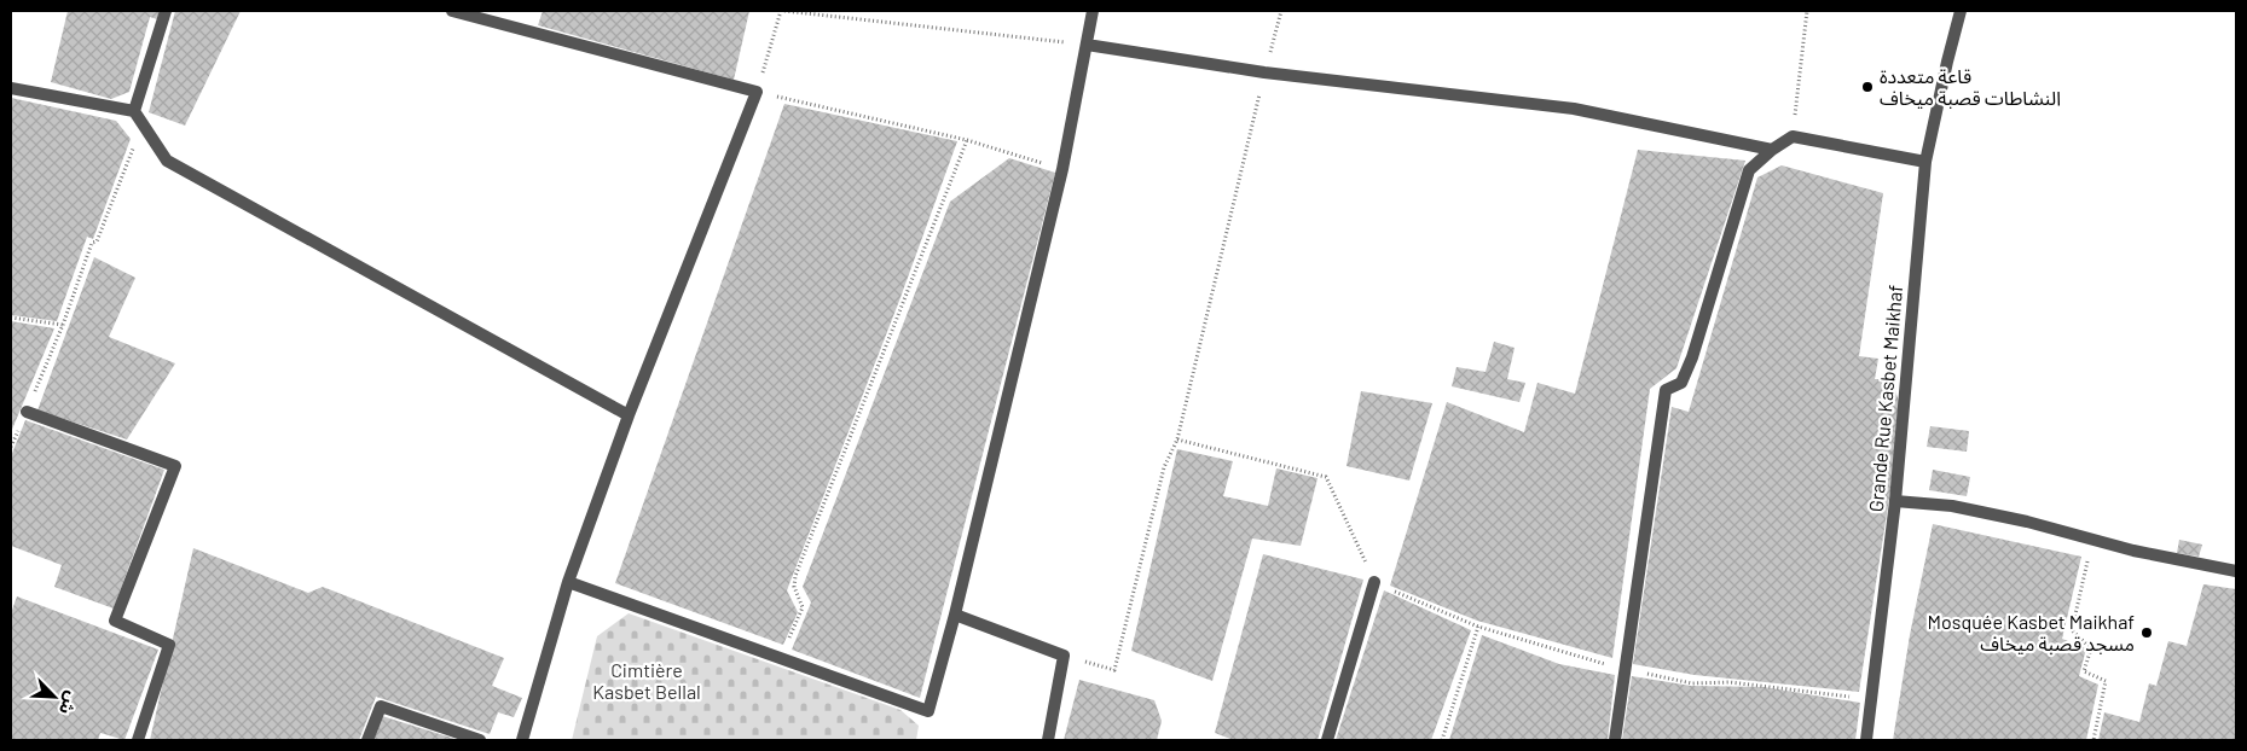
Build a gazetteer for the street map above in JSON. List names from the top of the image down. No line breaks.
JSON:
{"streets":{"street":["Grande Rue Kasbet Maikhaf"]},"parks":["Cimtière Kasbet Bellal"],"places":["قاعة متعددة النشاطات قصبة ميخاف","Mosquée Kasbet Maikhaf مسجد قصبة ميخاف"],"north":"bottom right"}
